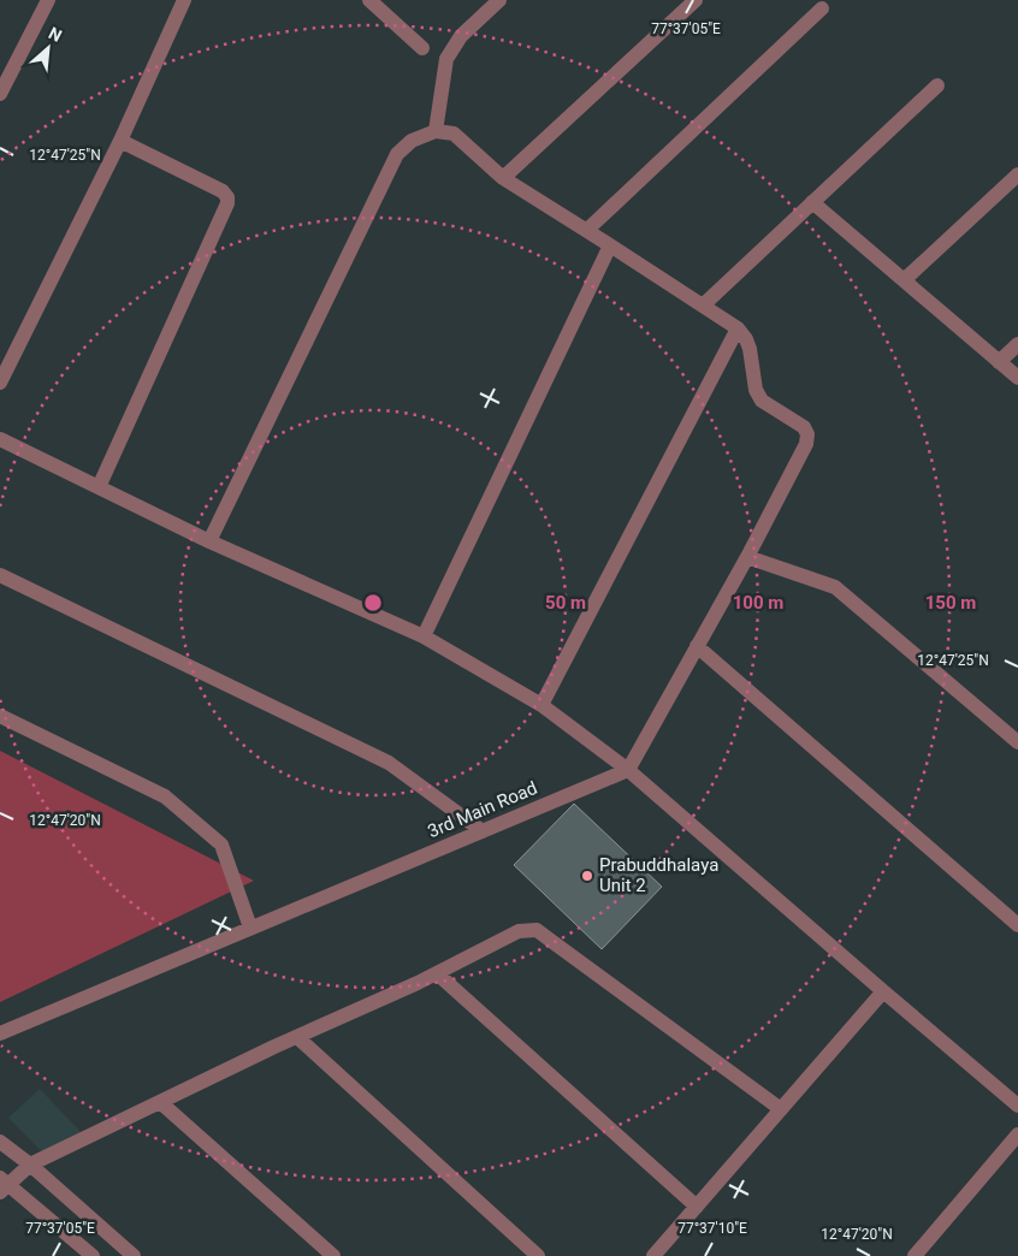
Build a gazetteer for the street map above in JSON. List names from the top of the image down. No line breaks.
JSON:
{"streets":{"street":["3rd Main Road"]},"places":["Prabuddhalaya Unit 2"],"north":"top right","coordinates":["77°37'05\"E","12°47'25\"N","12°47'20\"N","77°37'10\"E"],"rings":["50 m","100 m","150 m"]}
